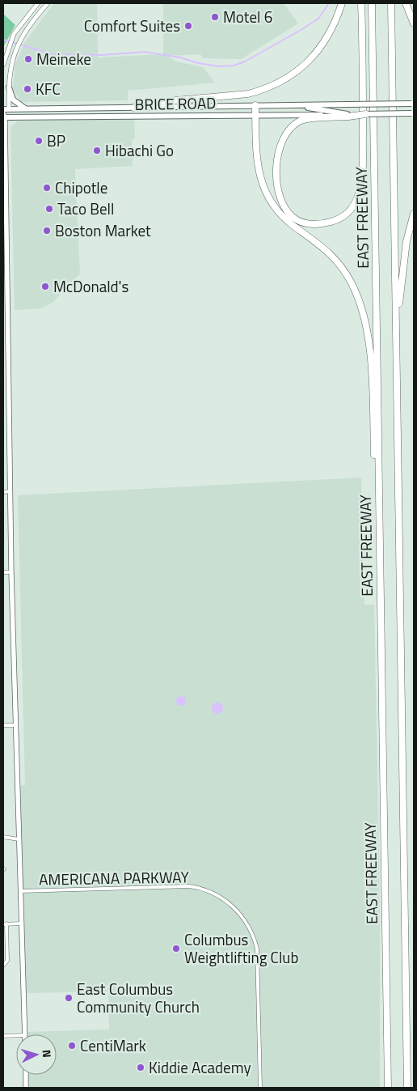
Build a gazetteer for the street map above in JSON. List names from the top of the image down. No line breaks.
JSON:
{"streets":{"highway":["EAST FREEWAY"],"main road":["BRICE ROAD"],"street":["AMERICANA PARKWAY"]},"places":["Motel 6","Comfort Suites","Meineke","KFC","BP","Hibachi Go","Chipotle","Taco Bell","Boston Market","McDonald's","Columbus Weightlifting Club","East Columbus Community Church","CentiMark","Kiddie Academy"],"north":"right"}
